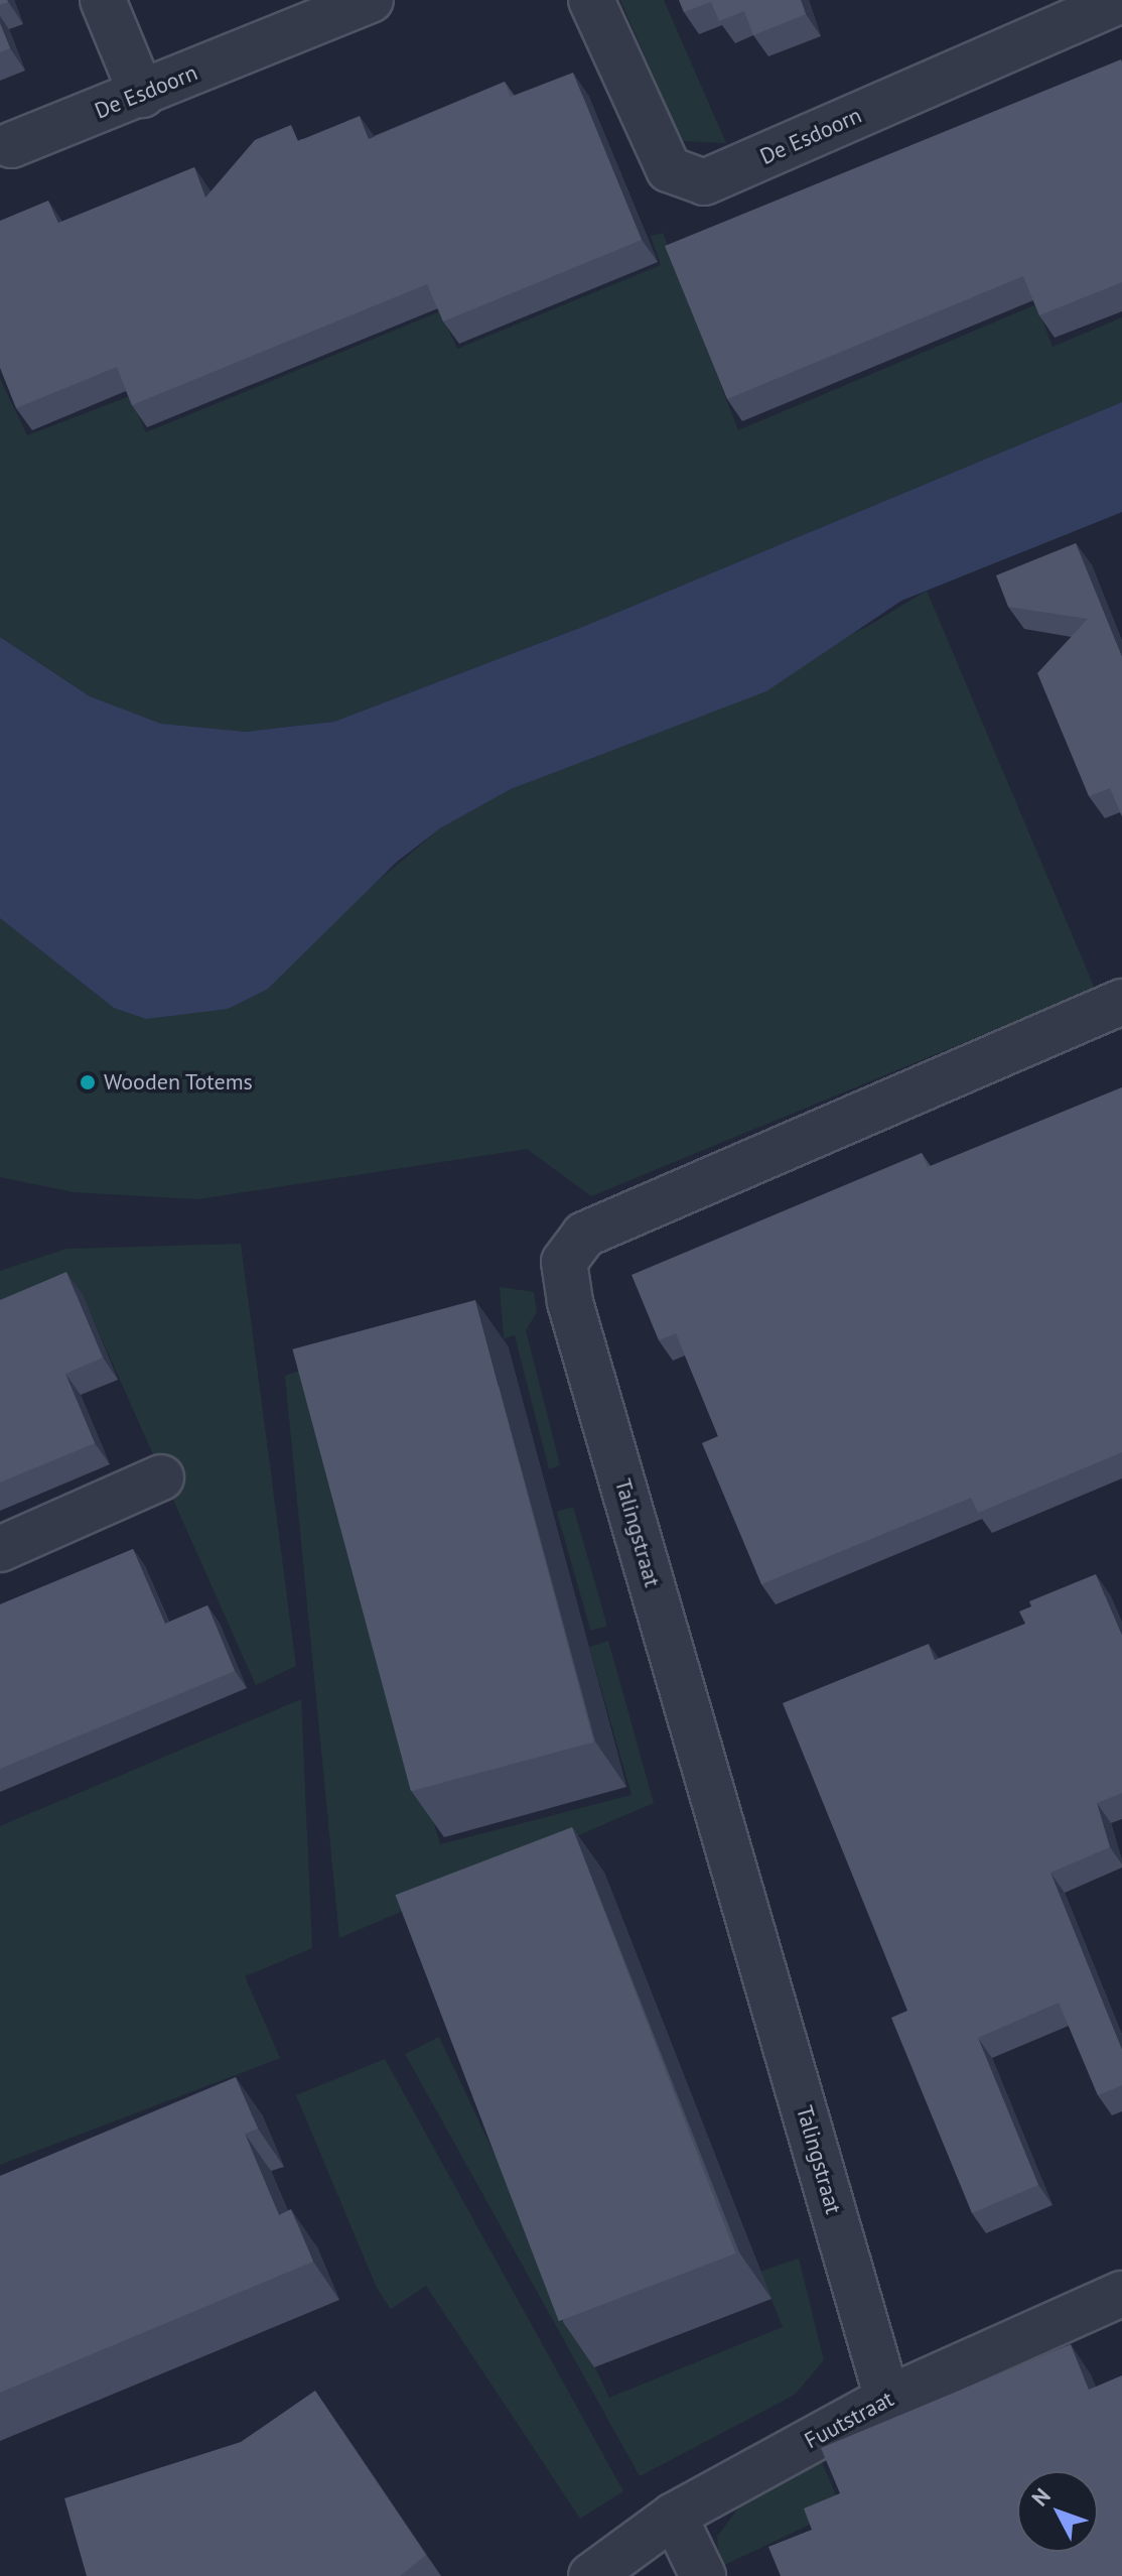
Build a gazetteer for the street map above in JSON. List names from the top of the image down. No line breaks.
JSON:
{"streets":{"street":["De Esdoorn","Talingstraat","Fuutstraat"]},"crossings":[["Talingstraat","Fuutstraat"]],"places":["Wooden Totems"],"north":"top left"}
